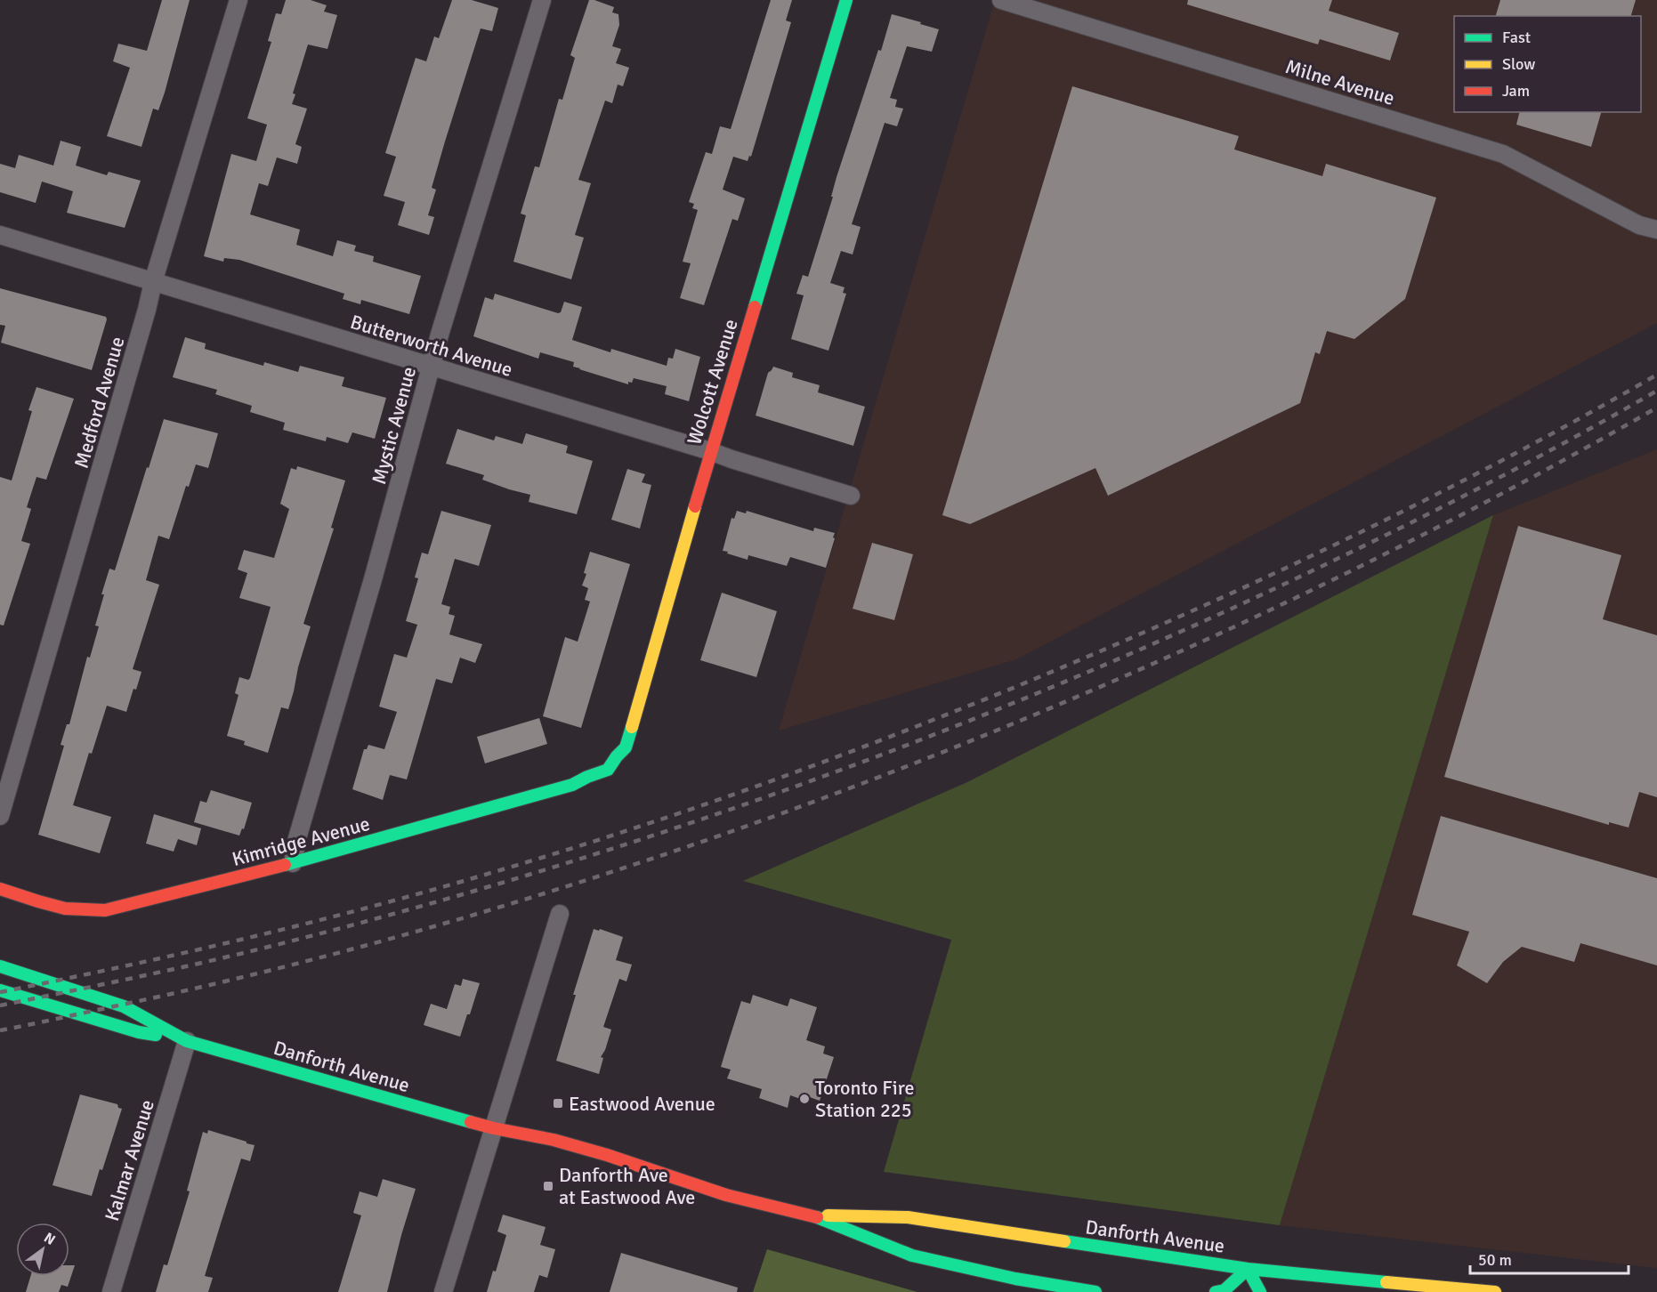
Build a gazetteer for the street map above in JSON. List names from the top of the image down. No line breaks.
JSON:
{"streets":{"main road":["Wolcott Avenue","Kimridge Avenue","Danforth Avenue"],"street":["Milne Avenue","Butterworth Avenue","Medford Avenue","Mystic Avenue","Kalmar Avenue"]},"crossings":[["Butterworth Avenue","Wolcott Avenue"],["Butterworth Avenue","Medford Avenue"],["Butterworth Avenue","Mystic Avenue"],["Wolcott Avenue","Kimridge Avenue"],["Mystic Avenue","Kimridge Avenue"],["Danforth Avenue","Kalmar Avenue"]],"places":{"other":["Toronto Fire Station 225"],"transit":["Eastwood Avenue","Danforth Ave at Eastwood Ave"]},"legend":["Fast","Slow","Jam"],"scale_bar":"50 m","north":"top right"}
